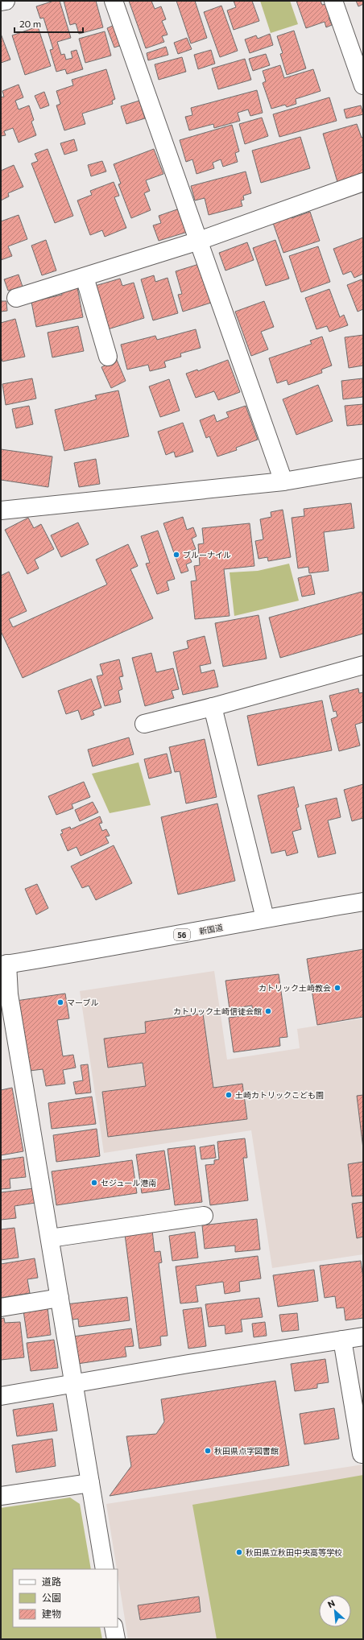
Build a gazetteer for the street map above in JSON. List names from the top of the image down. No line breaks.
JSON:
{"streets":{"street":["新国道","56"]},"places":["ブルーナイル","カトリック土崎教会","マーブル","カトリック土崎信徒会館","土崎カトリックこども園","セジュール港南","秋田県点字図書館","秋田県立秋田中央高等学校"],"legend":["道路","公園","建物"],"scale_bar":"20 m","north":"top left"}
